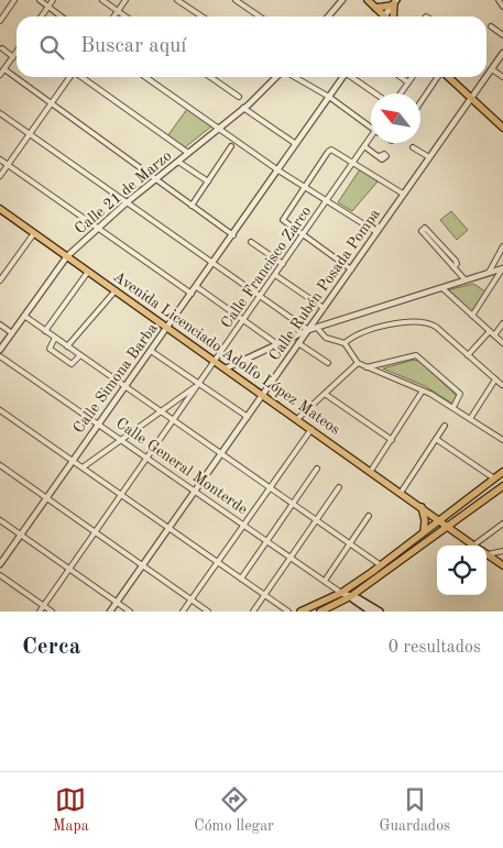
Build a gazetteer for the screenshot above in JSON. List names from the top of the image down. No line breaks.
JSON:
{"streets":{"main road":["Avenida Licenciado Adolfo López Mateos","Calle General Monterde"],"street":["Calle 21 de Marzo","Calle Francisco Zarco","Calle Rubén Posada Pompa","Calle Simona Barba"]},"crossings":[["Calle 21 de Marzo","Avenida Licenciado Adolfo López Mateos"],["Calle Francisco Zarco","Avenida Licenciado Adolfo López Mateos"],["Calle Francisco Zarco","Calle General Monterde"],["Calle Rubén Posada Pompa","Avenida Licenciado Adolfo López Mateos"],["Calle Rubén Posada Pompa","Calle General Monterde"],["Avenida Licenciado Adolfo López Mateos","Calle Simona Barba"],["Calle Simona Barba","Calle General Monterde"]],"north":"top left","page":{"search":"Buscar aquí","heading":["Cerca","0 resultados"],"nav":["Mapa","Cómo llegar","Guardados"]}}
